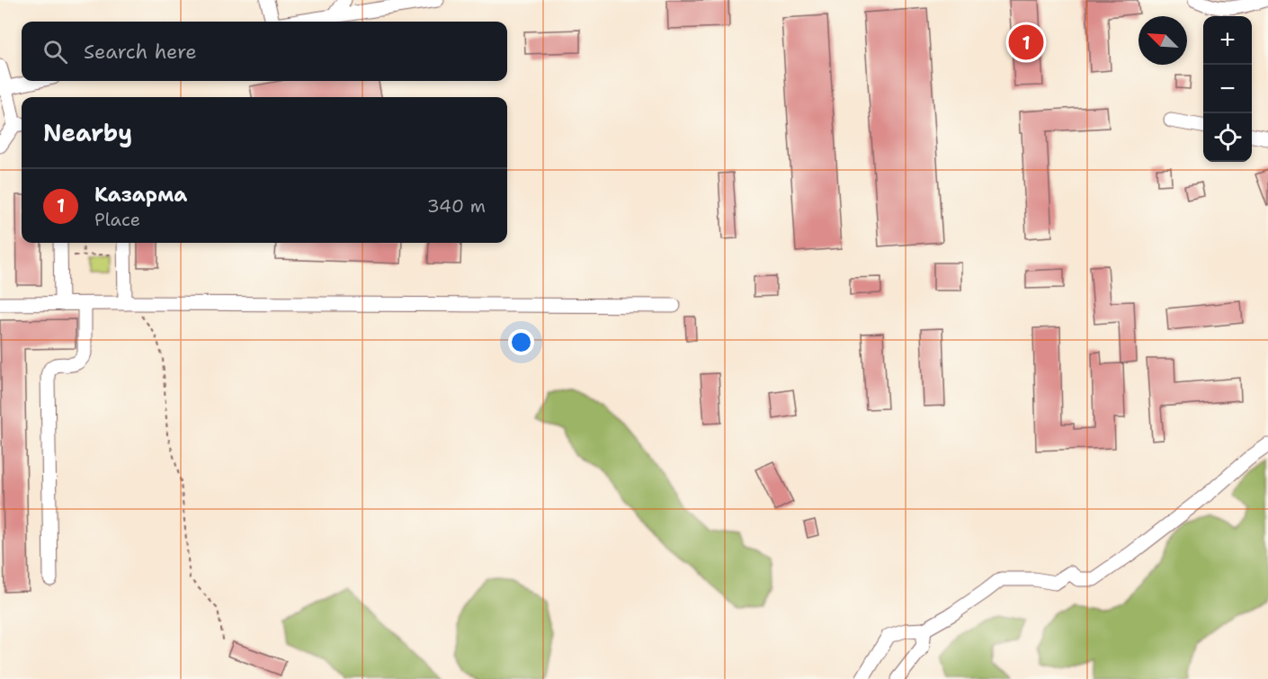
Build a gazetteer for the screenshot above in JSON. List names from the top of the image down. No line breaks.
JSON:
{"north":"top left","page":{"map_buttons":["+","−"],"search":"Search here","pins":"1","heading":"Nearby","list":[{"mark":"1","name":"Казарма","note":"Place","value":"340 m"}]}}
